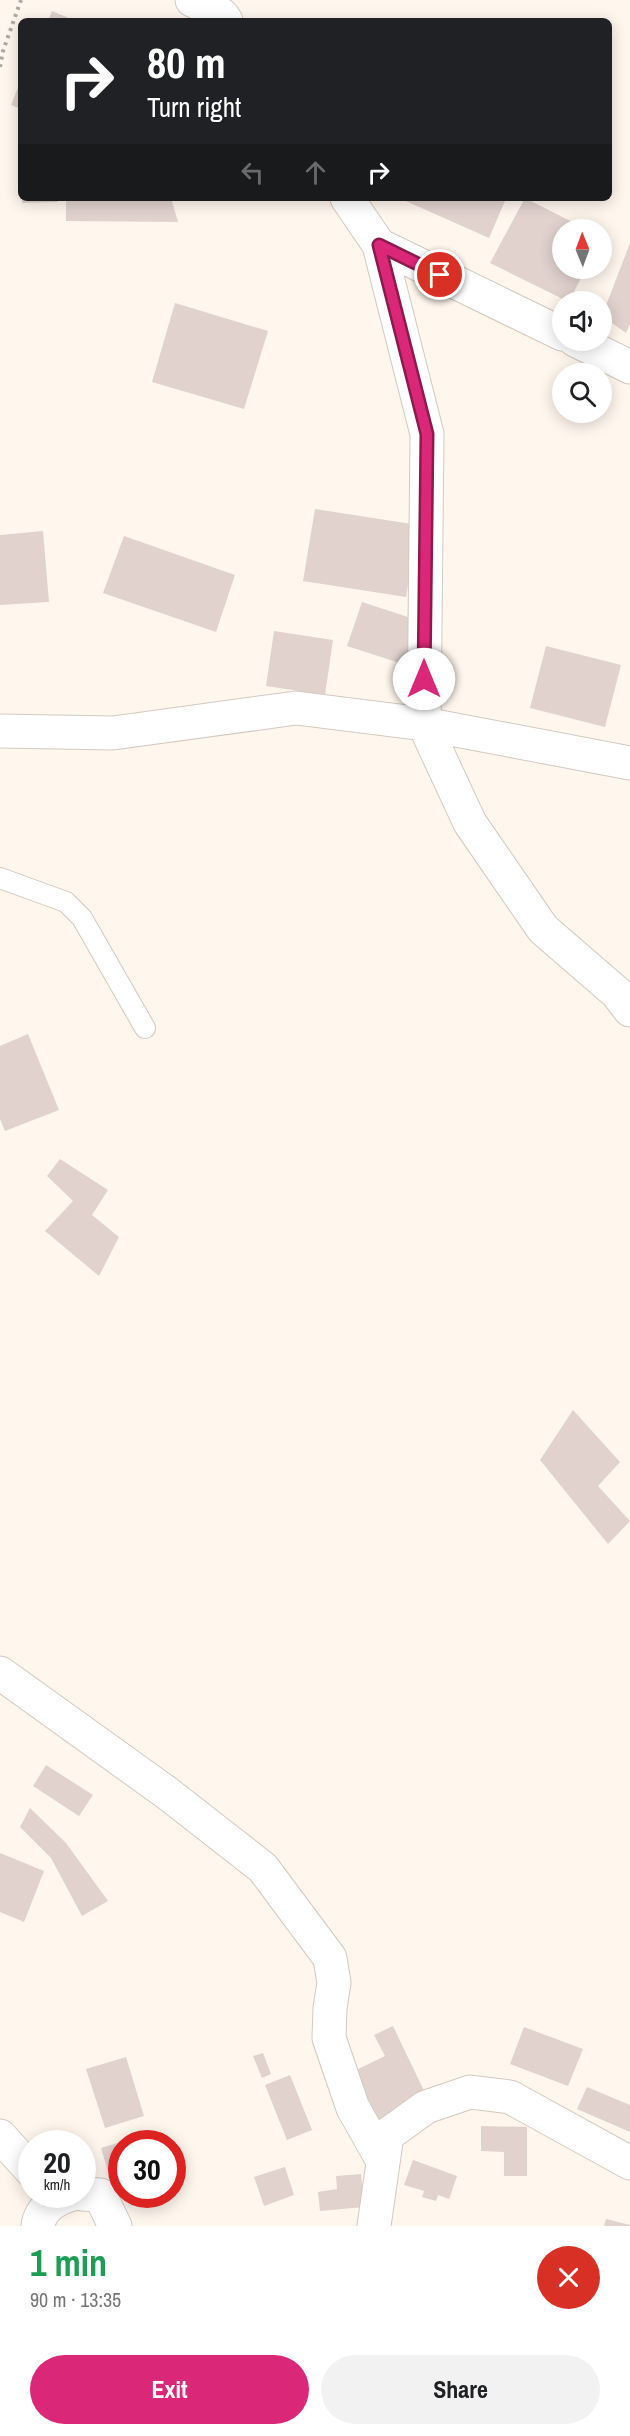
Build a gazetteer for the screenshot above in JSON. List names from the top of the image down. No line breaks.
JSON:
{"north":"top","page":{"turn":["80 m","Turn right"],"speed":"20 km/h","limit":"30","heading":["1 min","90 m · 13:35"],"buttons":["Exit","Share"]}}
